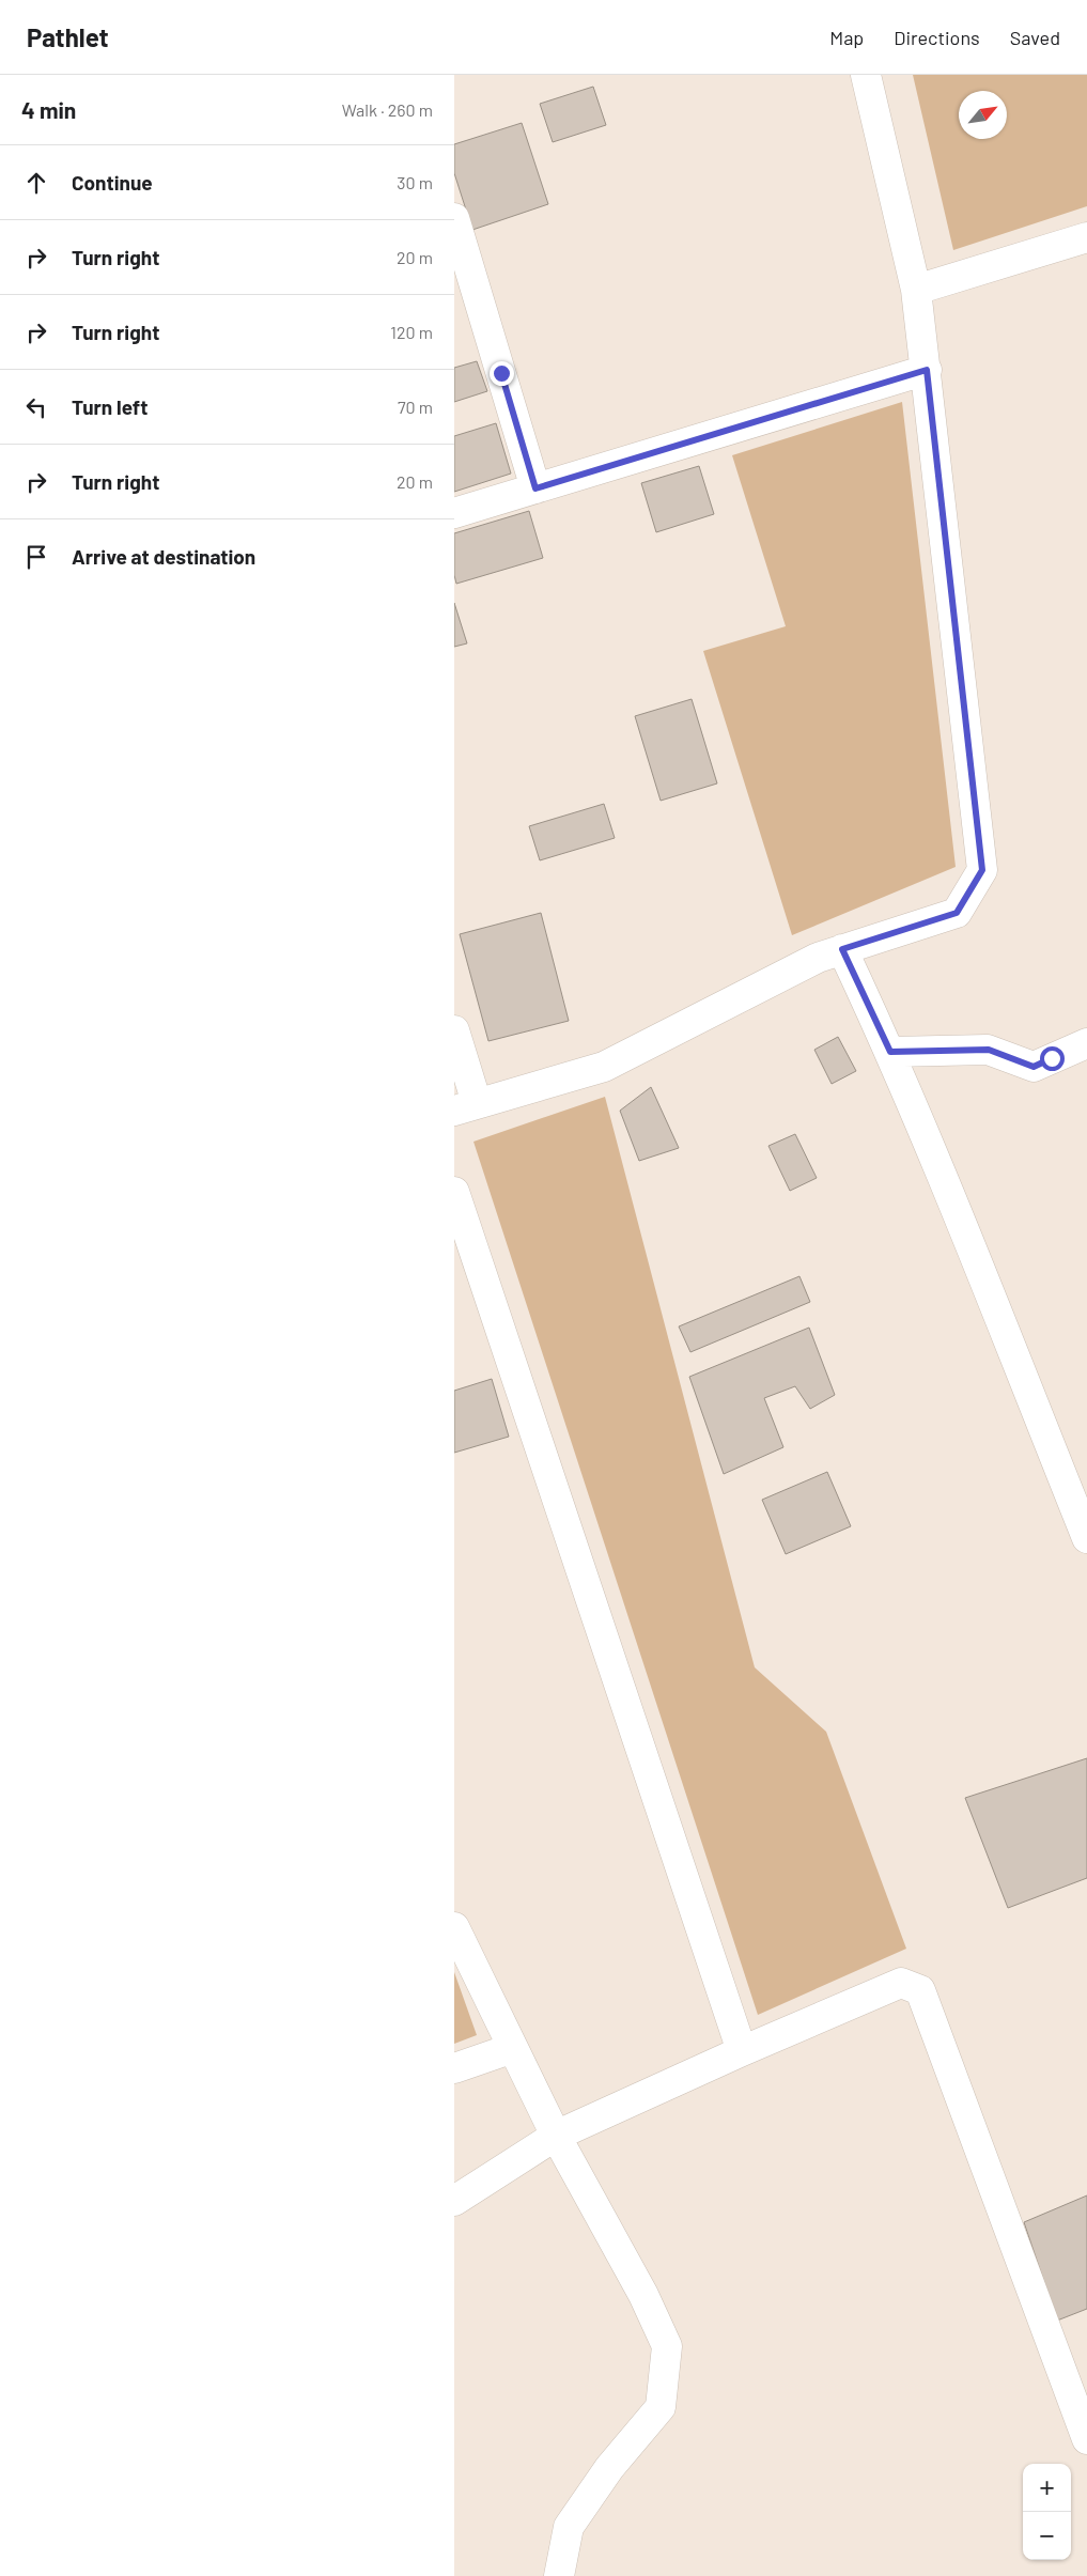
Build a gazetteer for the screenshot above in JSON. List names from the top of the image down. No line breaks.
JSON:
{"north":"top right","page":{"header":"Pathlet","nav":["Map","Directions","Saved"],"heading":["4 min","Walk · 260 m"],"list":[["Continue","30 m"],["Turn right","20 m"],["Turn right","120 m"],["Turn left","70 m"],["Turn right","20 m"],"Arrive at destination"],"map_buttons":["+","−"]}}
